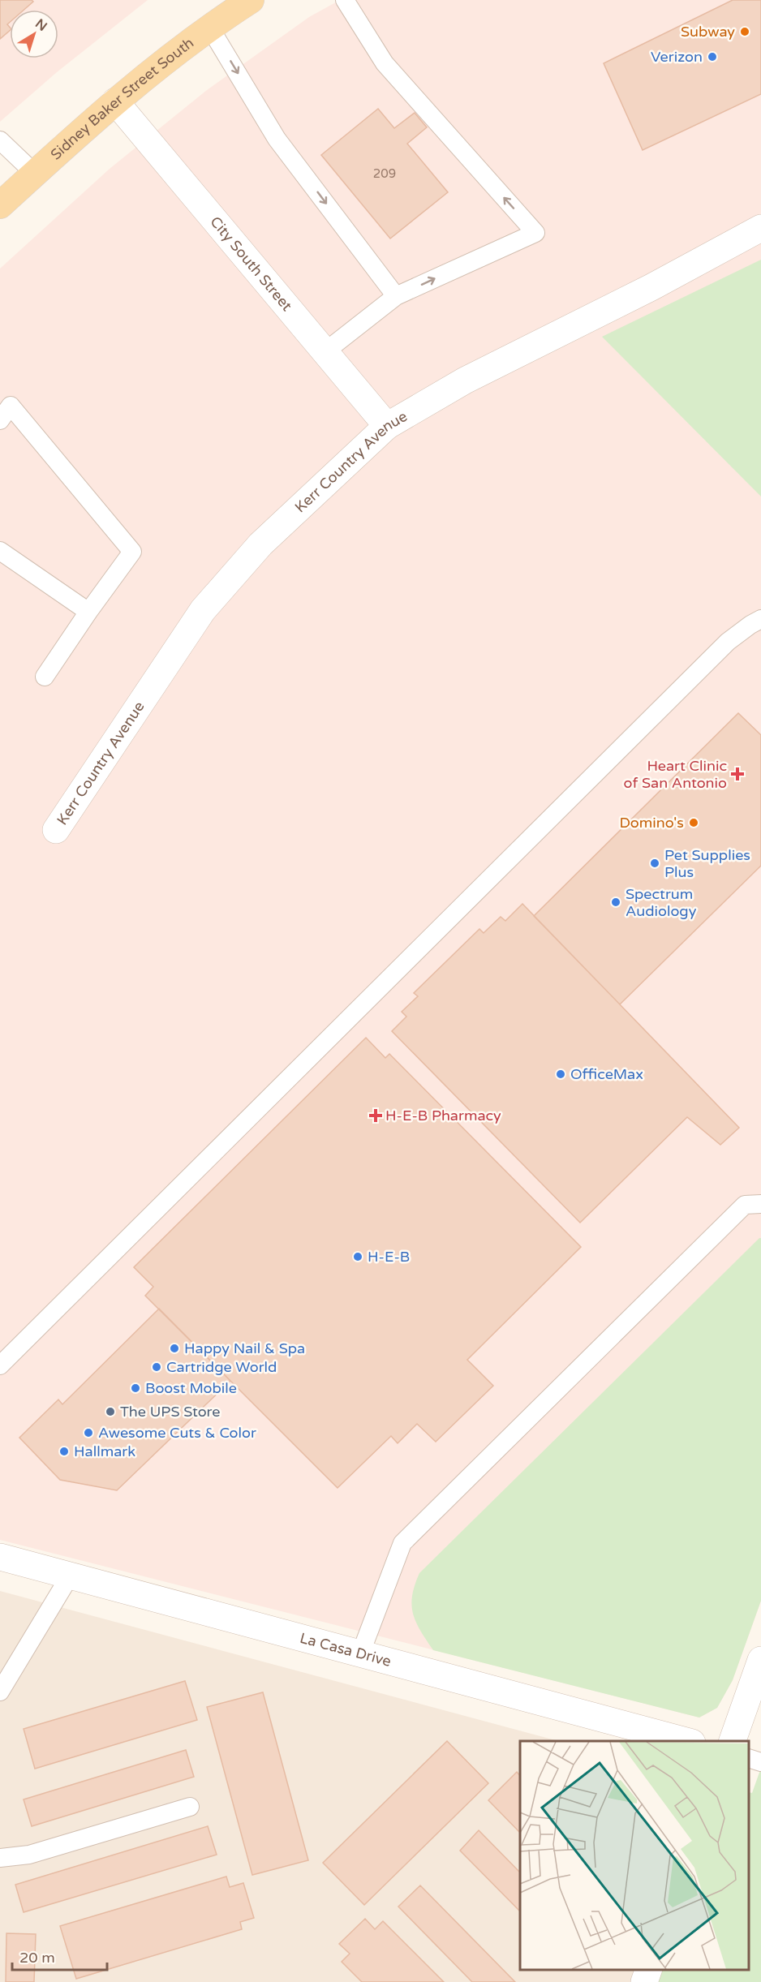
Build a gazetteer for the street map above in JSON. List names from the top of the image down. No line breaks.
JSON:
{"streets":{"main road":["Sidney Baker Street South"],"street":["City South Street","Kerr Country Avenue","La Casa Drive"]},"crossings":[["Sidney Baker Street South","City South Street"],["City South Street","Kerr Country Avenue"]],"places":{"other":["Subway","Verizon","Domino's","Pet Supplies Plus","Spectrum Audiology","OfficeMax","H-E-B","Happy Nail & Spa","Cartridge World","Boost Mobile","The UPS Store","Awesome Cuts & Color","Hallmark"],"health":["Heart Clinic of San Antonio","H-E-B Pharmacy"]},"house_numbers":["209"],"scale_bar":"20 m","north":"top right"}
